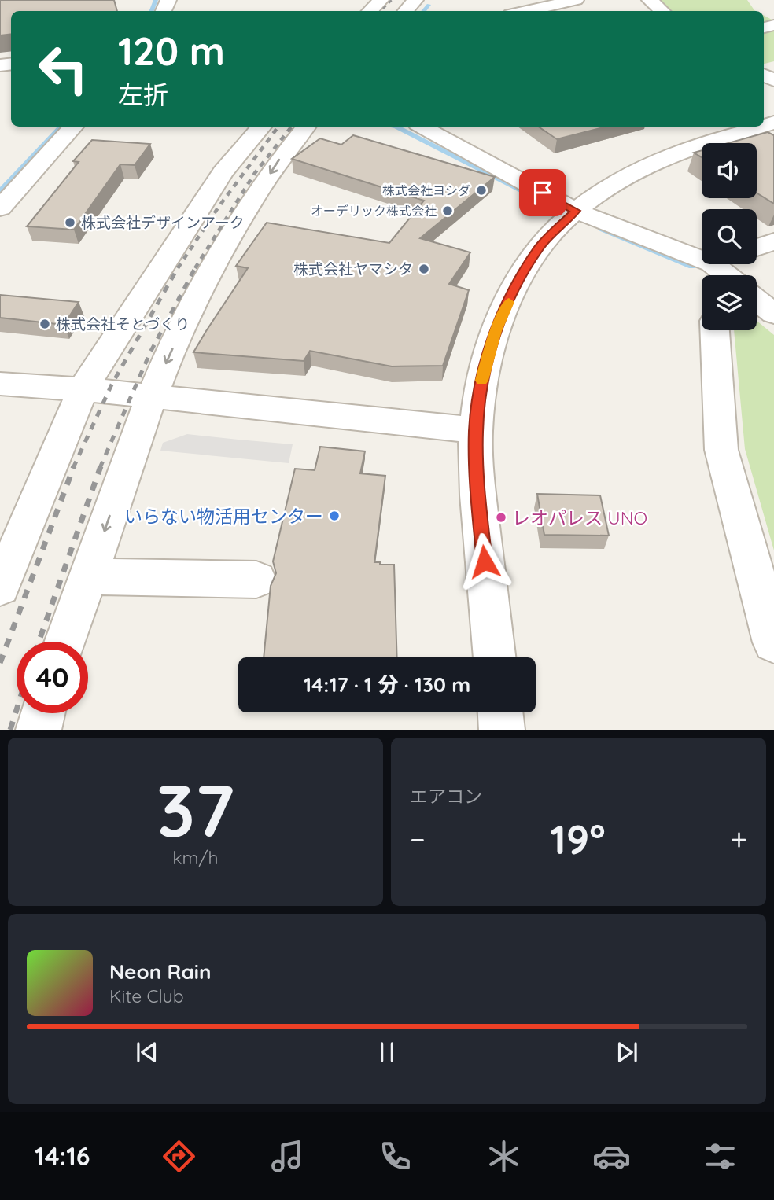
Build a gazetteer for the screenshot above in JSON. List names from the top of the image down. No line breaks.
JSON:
{"places":["株式会社ヨシダ","オーデリック株式会社","株式会社デザインアーク","株式会社ヤマシタ","株式会社そとづくり","いらない物活用センター","レオパレス UNO"],"page":{"turn":["120 m","左折"],"limit":"40","trip":"14:17 · 1 分 · 130 m","tile":[["37","km/h"],"エアコン"],"heat":["−","19°","+"],"song":["Neon Rain","Kite Club"],"tabs":"14:16"}}
